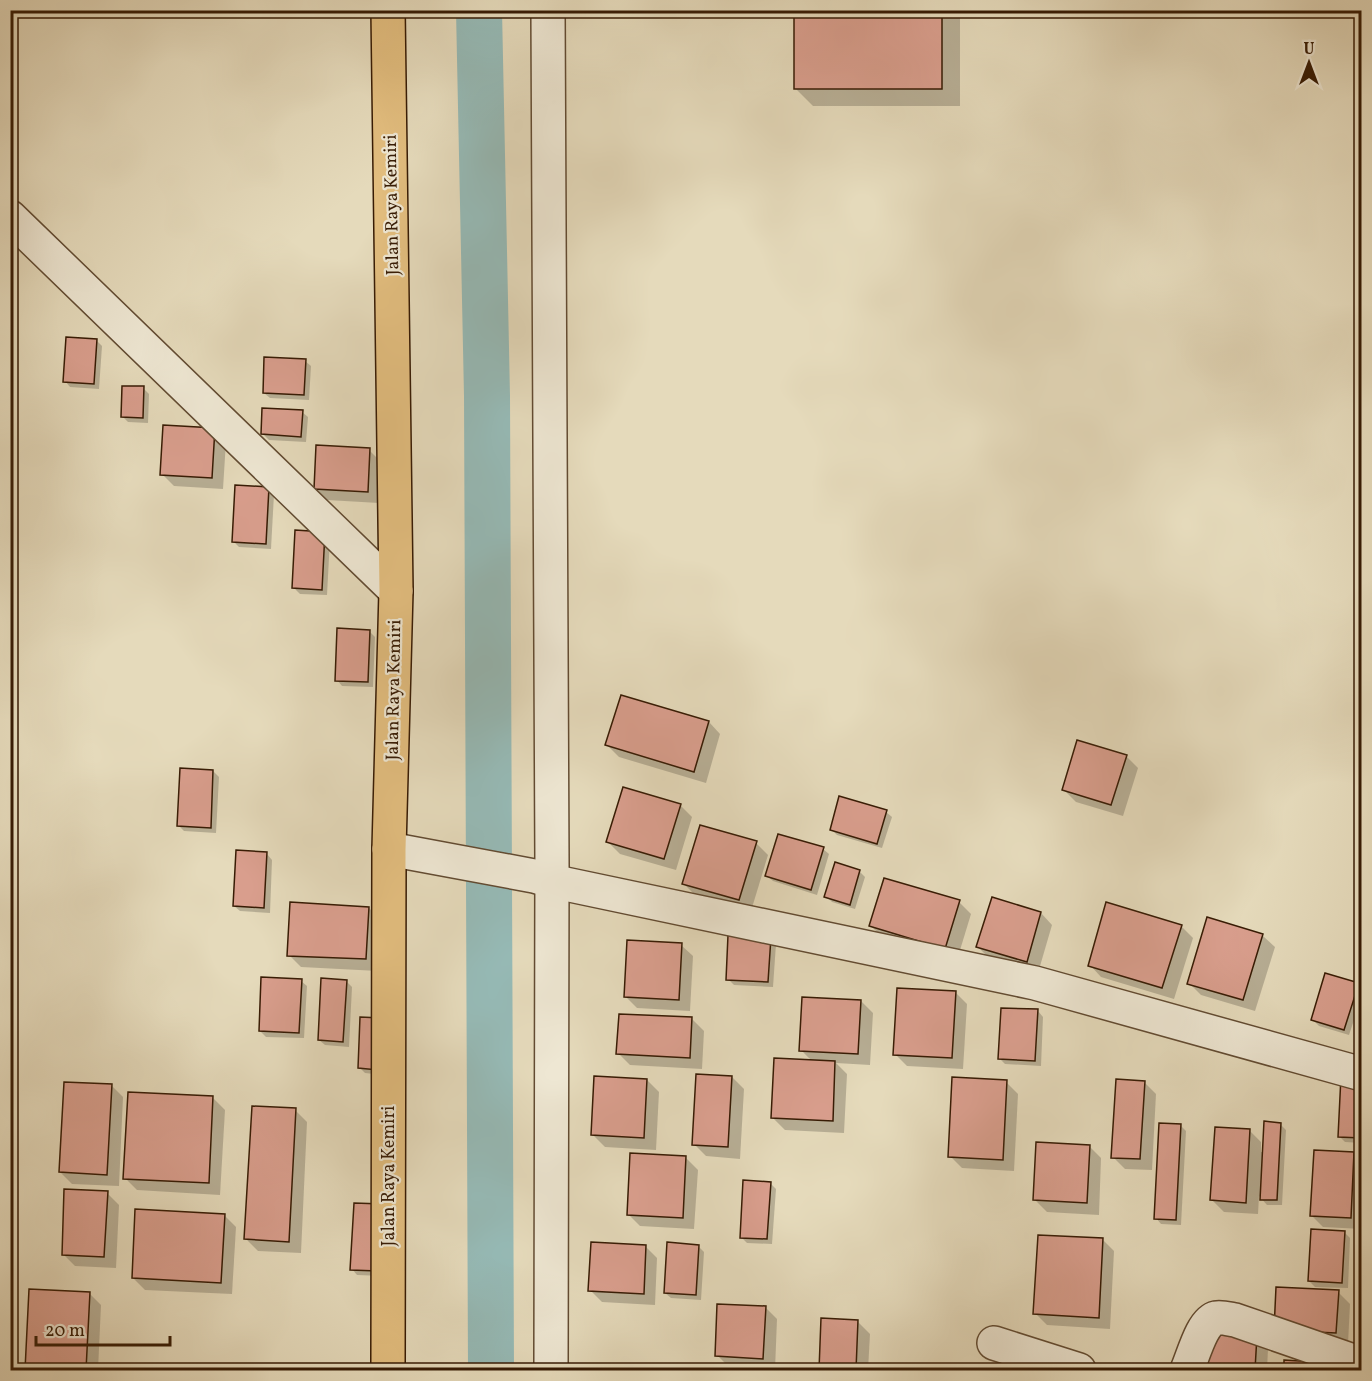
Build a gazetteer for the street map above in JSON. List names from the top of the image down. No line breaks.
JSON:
{"streets":{"main road":["Jalan Raya Kemiri"]},"scale_bar":"20 m","north":"top"}
